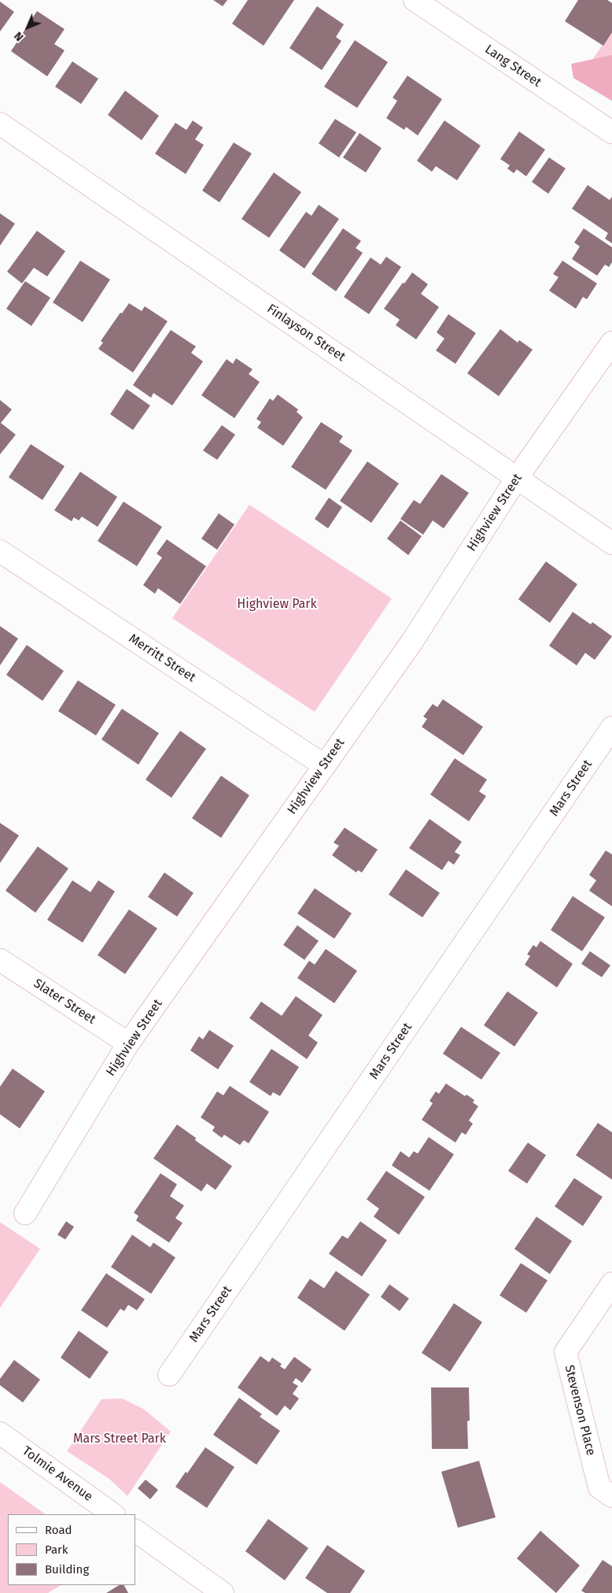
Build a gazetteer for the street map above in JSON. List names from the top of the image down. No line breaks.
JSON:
{"streets":{"street":["Lang Street","Finlayson Street","Highview Street","Merritt Street","Mars Street","Slater Street","Stevenson Place","Tolmie Avenue"]},"crossings":[["Finlayson Street","Highview Street"],["Highview Street","Merritt Street"],["Highview Street","Slater Street"]],"parks":["Highview Park","Mars Street Park"],"legend":["Road","Park","Building"],"north":"bottom left"}
